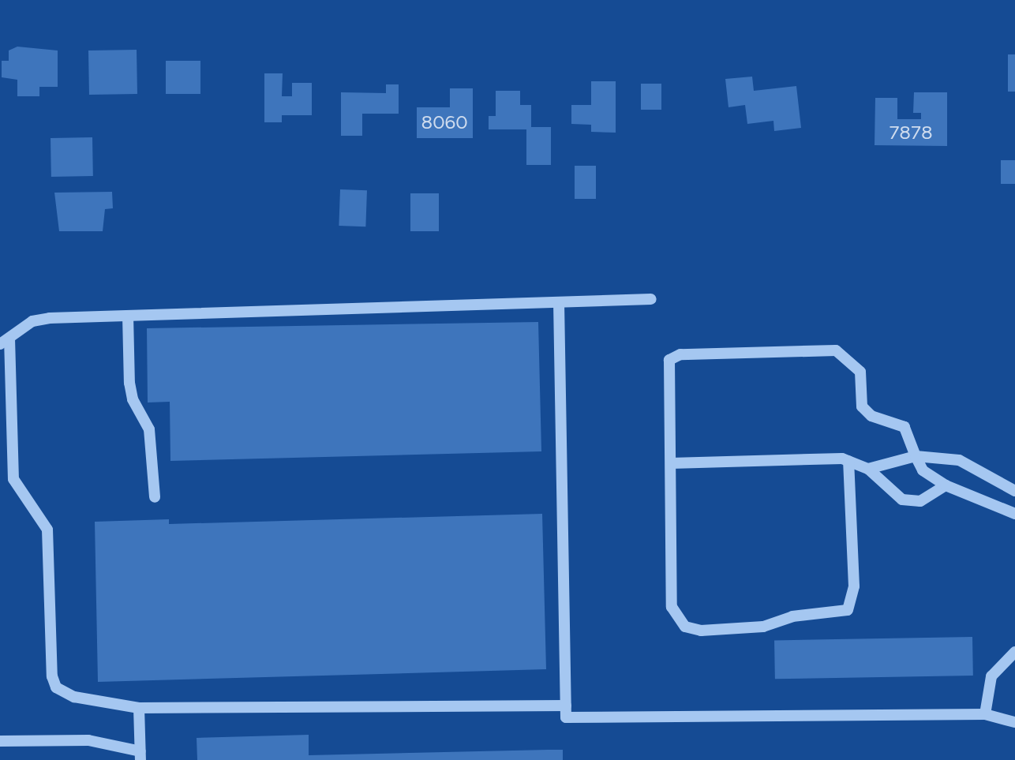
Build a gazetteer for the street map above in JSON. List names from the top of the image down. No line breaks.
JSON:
{"house_numbers":["8060","7878"]}
